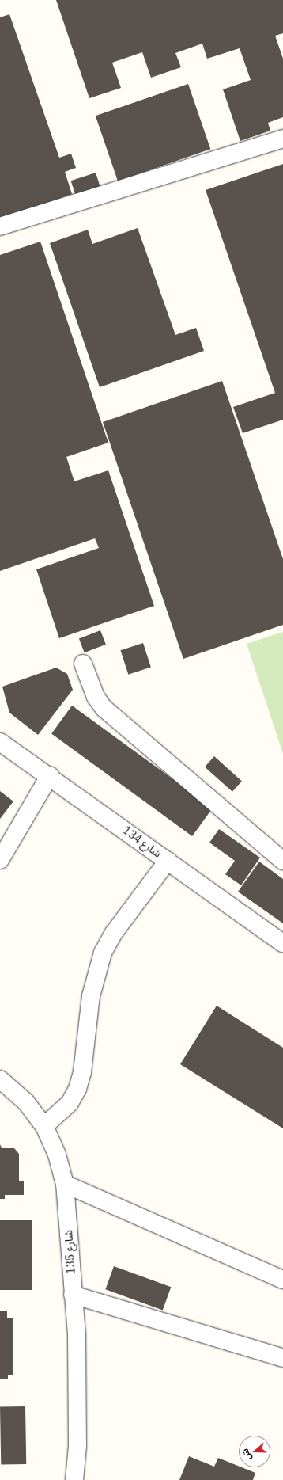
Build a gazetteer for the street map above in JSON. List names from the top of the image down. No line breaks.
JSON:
{"streets":{"street":["شارع 134","شارع 135"]},"north":"left"}
